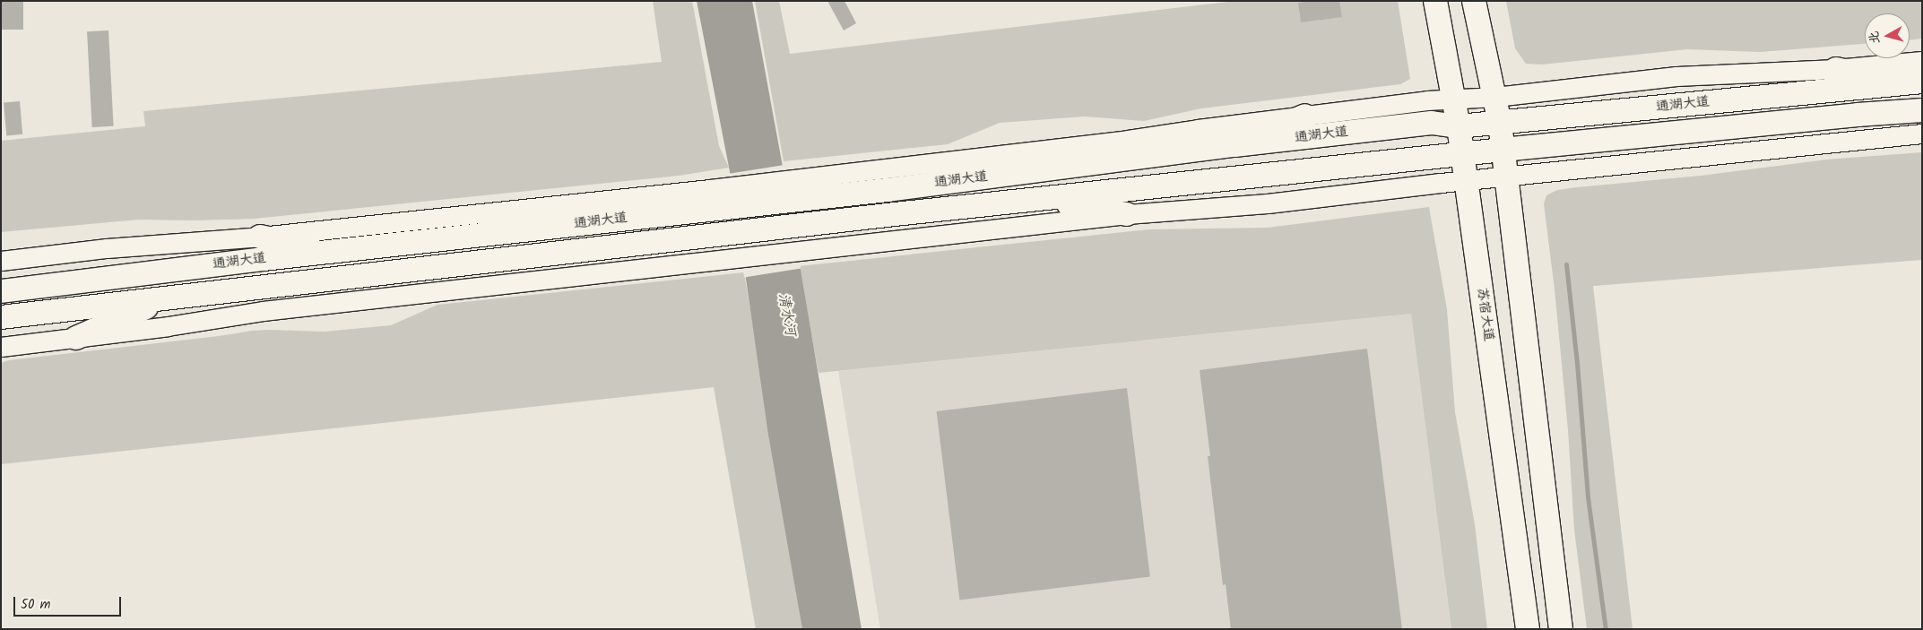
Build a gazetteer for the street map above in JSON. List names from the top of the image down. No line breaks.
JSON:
{"streets":{"main road":["通湖大道","苏宿大道"]},"crossings":[["通湖大道","苏宿大道"]],"water":["清水河"],"scale_bar":"50 m","north":"left"}
